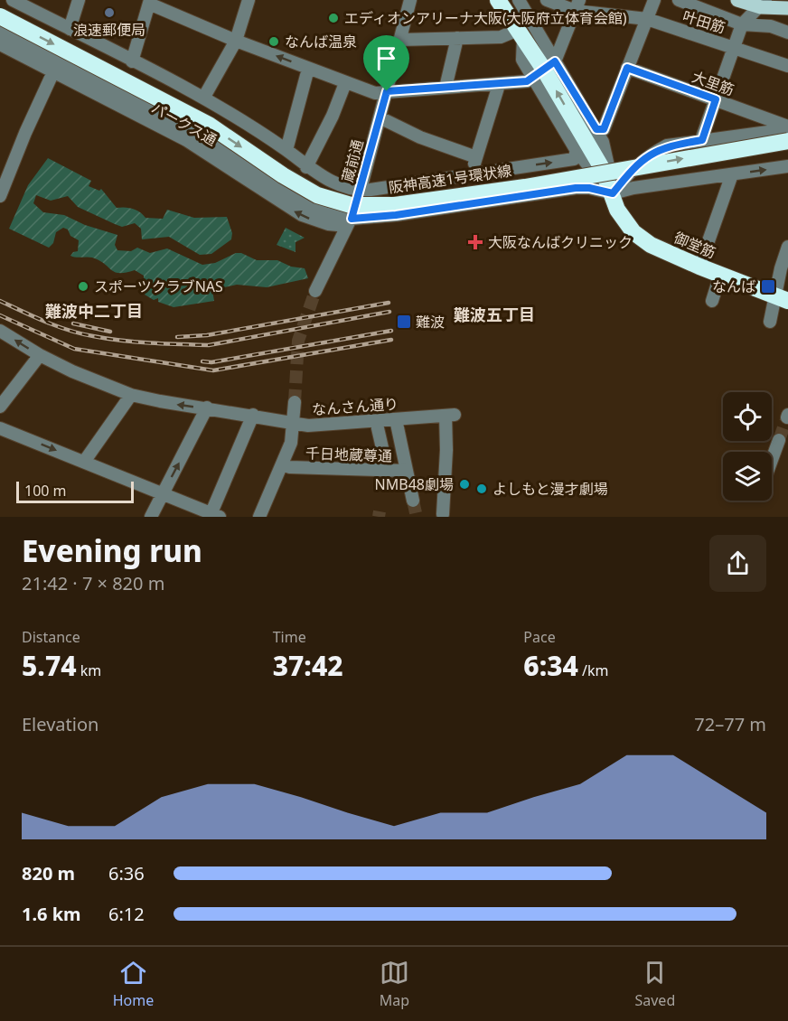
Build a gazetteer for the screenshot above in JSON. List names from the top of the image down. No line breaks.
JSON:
{"streets":{"highway":["阪神高速1号環状線","御堂筋"],"street":["叶田筋","大里筋","パークス通","蔵前通","なんさん通り","千日地蔵尊通"]},"crossings":[["パークス通","蔵前通"],["パークス通","御堂筋"]],"one_way":["阪神高速1号環状線"],"districts":["難波中二丁目","難波五丁目"],"places":{"other":["浪速郵便局","エディオンアリーナ大阪(大阪府立体育会館)","なんば温泉","スポーツクラブNAS","NMB48劇場","よしもと漫才劇場"],"health":["大阪なんばクリニック"],"transit":["なんば","難波"]},"scale_bar":"100 m","page":{"scale":"100 m","heading":["Evening run","21:42 · 7 × 820 m"],"stats":[["Distance","5.74 km"],["Time","37:42"],["Pace","6:34 /km"]],"chart":["Elevation","72–77 m"],"list":[{"name":"820 m","note":"6:36"},{"name":"1.6 km","note":"6:12"}],"tabs":["Home","Map","Saved"]}}
